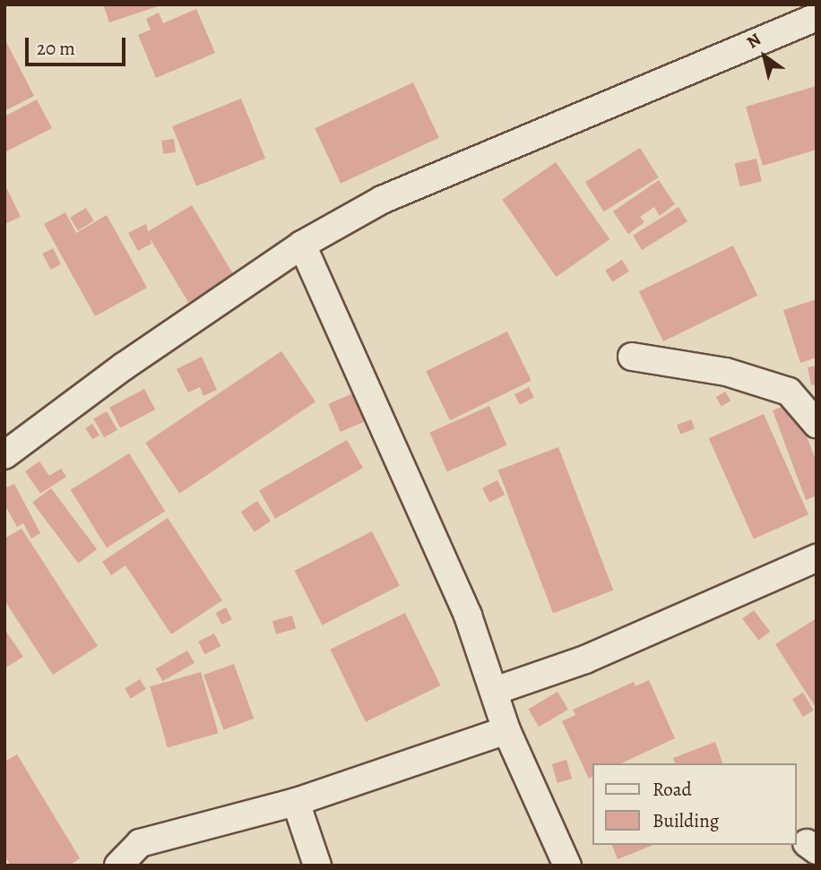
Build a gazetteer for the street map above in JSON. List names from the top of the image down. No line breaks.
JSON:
{"legend":["Road","Building"],"scale_bar":"20 m","north":"top left"}
